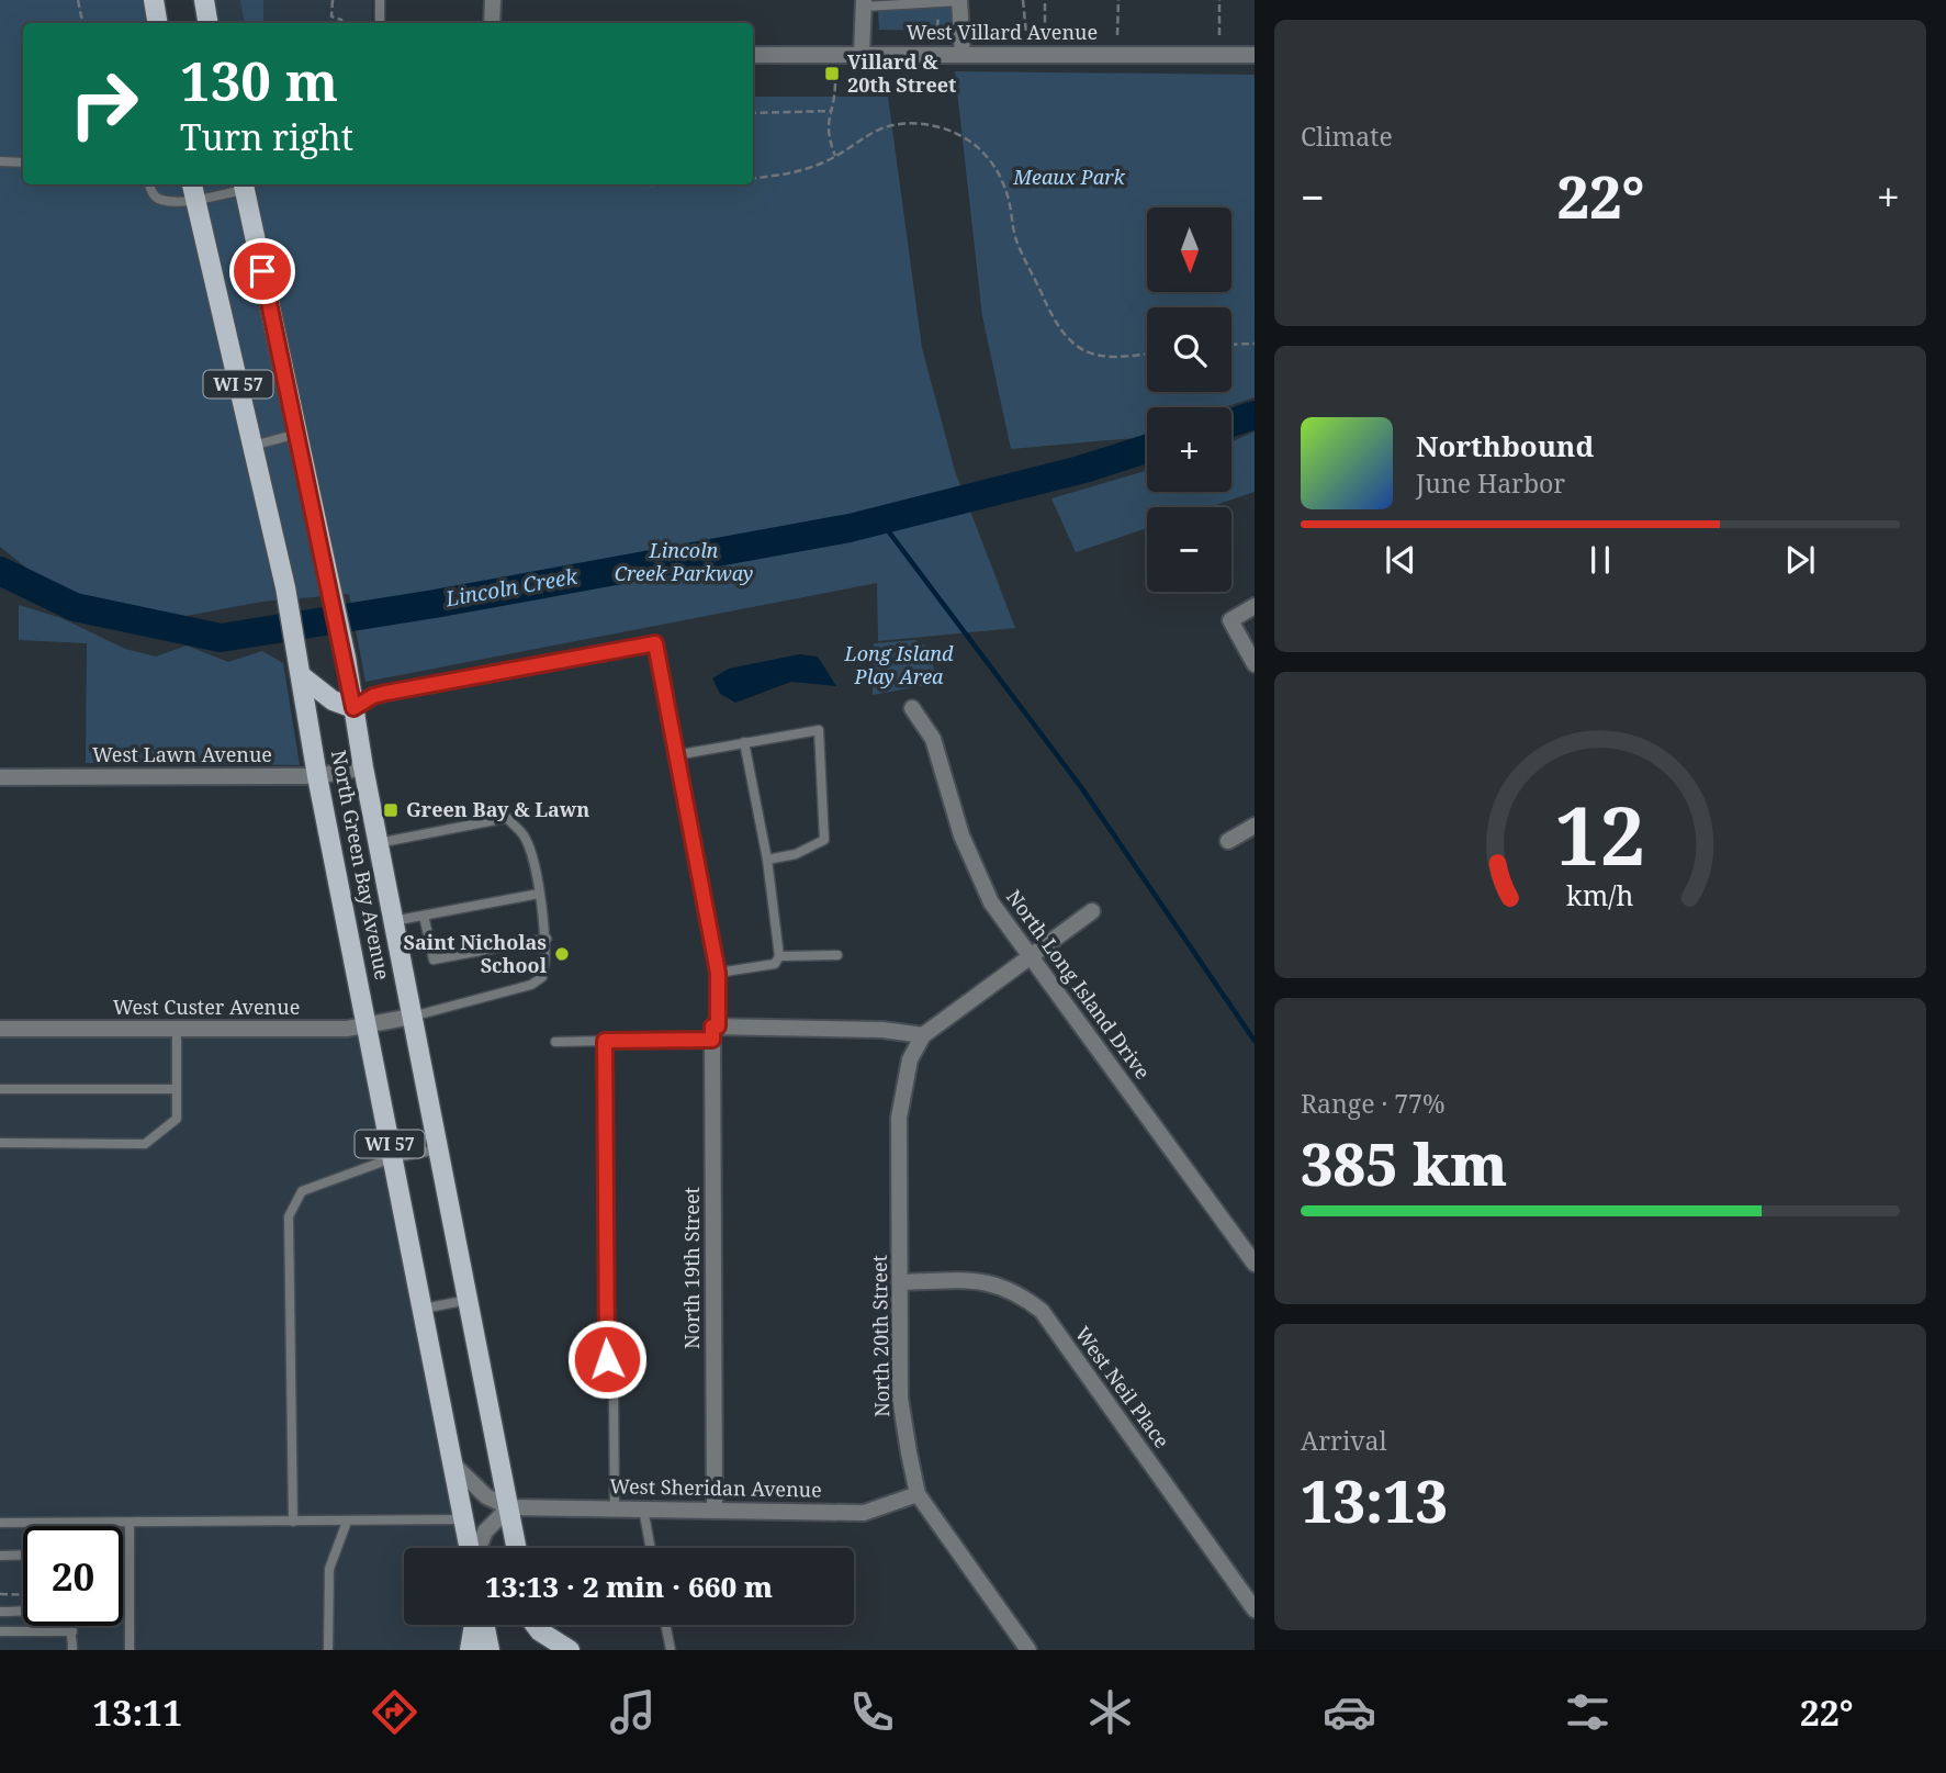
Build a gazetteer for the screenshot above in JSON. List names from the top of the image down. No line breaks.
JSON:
{"streets":{"main road":["WI 57","North Green Bay Avenue"],"street":["West Villard Avenue","West Lawn Avenue","North Long Island Drive","West Custer Avenue","North 19th Street","North 20th Street","West Neil Place","West Sheridan Avenue"]},"crossings":[["West Lawn Avenue","North Green Bay Avenue"],["North Green Bay Avenue","West Custer Avenue"],["North Green Bay Avenue","West Sheridan Avenue"],["North 19th Street","West Sheridan Avenue"],["North 20th Street","West Neil Place"],["North 20th Street","West Sheridan Avenue"]],"water":["Lincoln Creek"],"parks":["Meaux Park","Lincoln Creek Parkway","Long Island Play Area"],"places":{"transit":["Villard & 20th Street","Green Bay & Lawn"],"other":["Saint Nicholas School"]},"north":"bottom","page":{"tile":["Climate",["Range · 77%","385 km"],["Arrival","13:13"]],"turn":["130 m","Turn right"],"heat":["−","22°","+"],"map_buttons":["+","−"],"song":["Northbound","June Harbor"],"limit":"20","trip":"13:13 · 2 min · 660 m","tabs":["13:11","22°"],"gauge":["12","km/h"]}}
